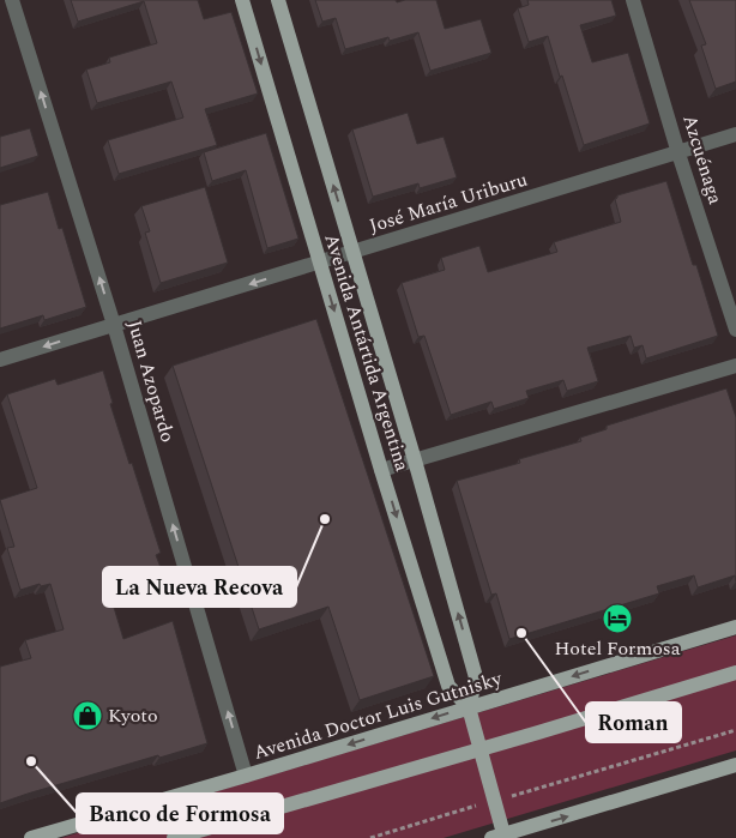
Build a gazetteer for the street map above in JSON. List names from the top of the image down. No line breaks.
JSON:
{"streets":{"main road":["Avenida Antártida Argentina","Avenida Doctor Luis Gutnisky"],"street":["Azcuénaga","José María Uriburu","Juan Azopardo"]},"crossings":[["Azcuénaga","José María Uriburu"],["José María Uriburu","Avenida Antártida Argentina"],["José María Uriburu","Juan Azopardo"],["Avenida Antártida Argentina","Avenida Doctor Luis Gutnisky"],["Juan Azopardo","Avenida Doctor Luis Gutnisky"]],"one_way":["José María Uriburu","Juan Azopardo"],"places":{"other":["La Nueva Recova","Roman","Banco de Formosa"],"hotel":["Hotel Formosa"],"shop":["Kyoto"]}}
